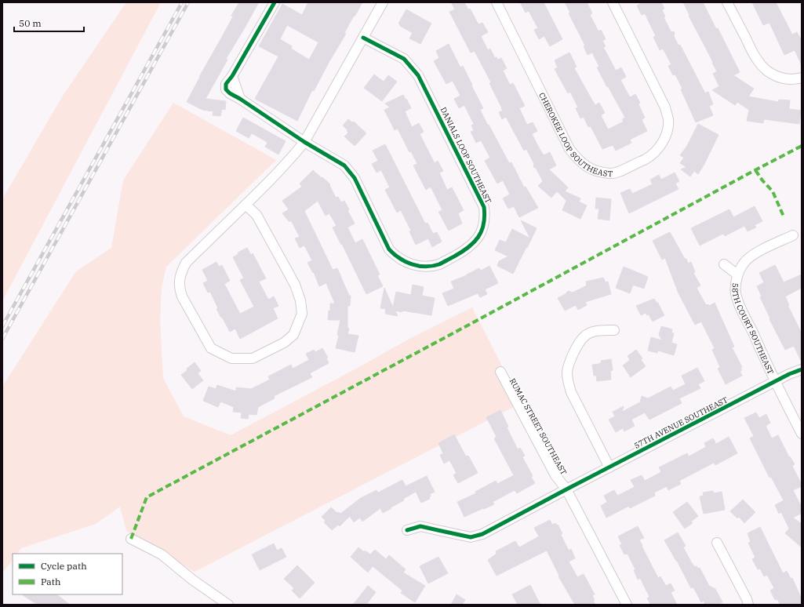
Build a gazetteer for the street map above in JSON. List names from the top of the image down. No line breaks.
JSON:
{"streets":{"street":["CHEROKEE LOOP SOUTHEAST","DANIALS LOOP SOUTHEAST","58TH COURT SOUTHEAST","57TH AVENUE SOUTHEAST","RUMAC STREET SOUTHEAST"]},"crossings":[["58TH COURT SOUTHEAST","57TH AVENUE SOUTHEAST"],["57TH AVENUE SOUTHEAST","RUMAC STREET SOUTHEAST"]],"legend":["Cycle path","Path"],"scale_bar":"50 m"}
